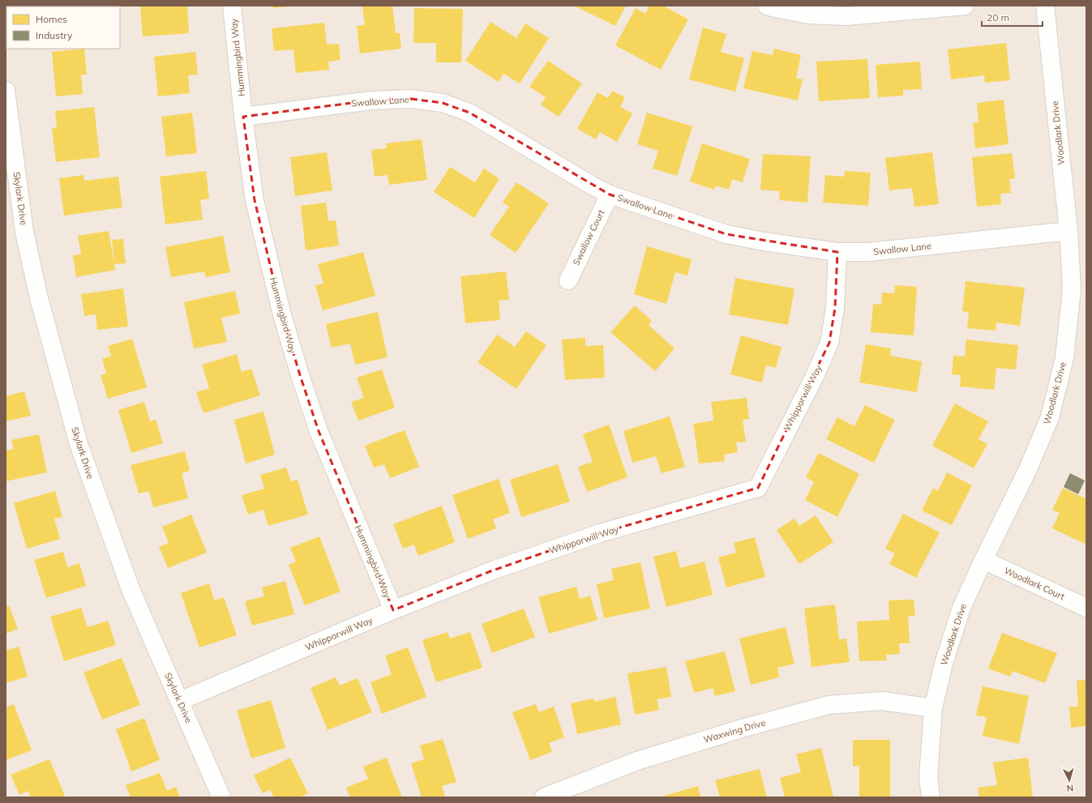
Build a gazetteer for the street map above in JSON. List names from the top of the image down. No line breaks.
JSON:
{"streets":{"street":["Hummingbird Way","Swallow Lane","Woodlark Drive","Skylark Drive","Swallow Court","Whipporwill Way","Woodlark Court","Waxwing Drive"]},"crossings":[["Hummingbird Way","Swallow Lane"],["Hummingbird Way","Whipporwill Way"],["Swallow Lane","Woodlark Drive"],["Swallow Lane","Swallow Court"],["Swallow Lane","Whipporwill Way"],["Woodlark Drive","Woodlark Court"],["Woodlark Drive","Waxwing Drive"],["Skylark Drive","Whipporwill Way"]],"legend":["Homes","Industry"],"scale_bar":"20 m","north":"bottom"}
